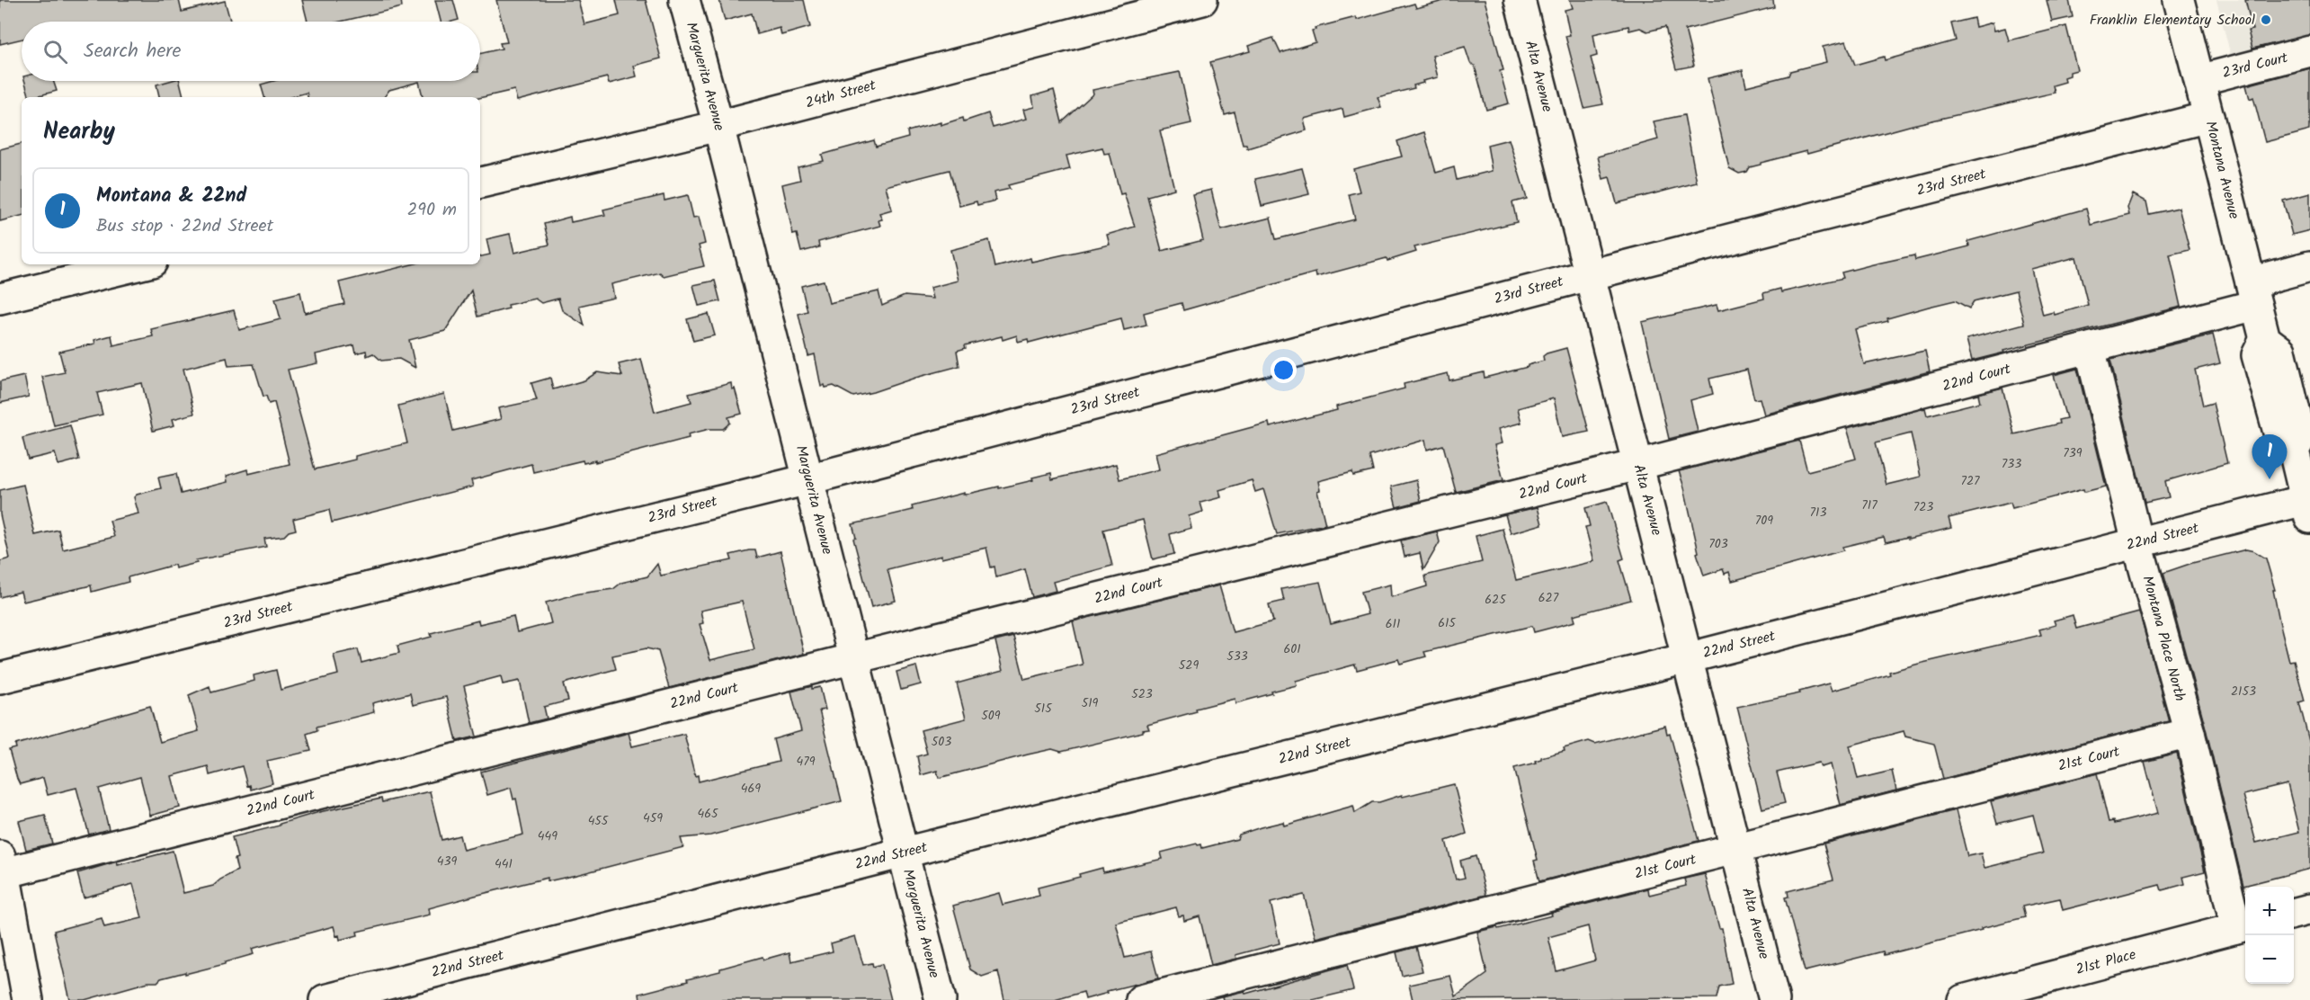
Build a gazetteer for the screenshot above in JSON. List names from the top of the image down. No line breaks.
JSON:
{"streets":{"street":["23rd Court","Marguerita Avenue","Alta Avenue","24th Street","Montana Avenue","23rd Street","22nd Court","22nd Street","Montana Place North","21st Court","21st Place"]},"crossings":[["23rd Court","Montana Avenue"],["Marguerita Avenue","24th Street"],["Marguerita Avenue","23rd Street"],["Marguerita Avenue","22nd Court"],["Marguerita Avenue","22nd Street"],["Alta Avenue","23rd Street"],["Alta Avenue","22nd Court"],["Alta Avenue","22nd Street"],["Alta Avenue","21st Court"],["Montana Avenue","23rd Street"],["Montana Avenue","22nd Court"],["Montana Avenue","22nd Street"],["22nd Court","Montana Place North"],["22nd Street","Montana Place North"],["Montana Place North","21st Court"],["Montana Place North","21st Place"]],"places":["Franklin Elementary School"],"house_numbers":["739","733","727","717","723","713","709","703","627","625","615","611","601","533","529","2153","523","519","515","509","503","479","469","465","459","455","449","439","441"],"page":{"search":"Search here","heading":"Nearby","list":[{"mark":"1","name":"Montana & 22nd","note":"Bus stop · 22nd Street","value":"290 m"}],"pins":"1","map_buttons":["+","−"]}}
